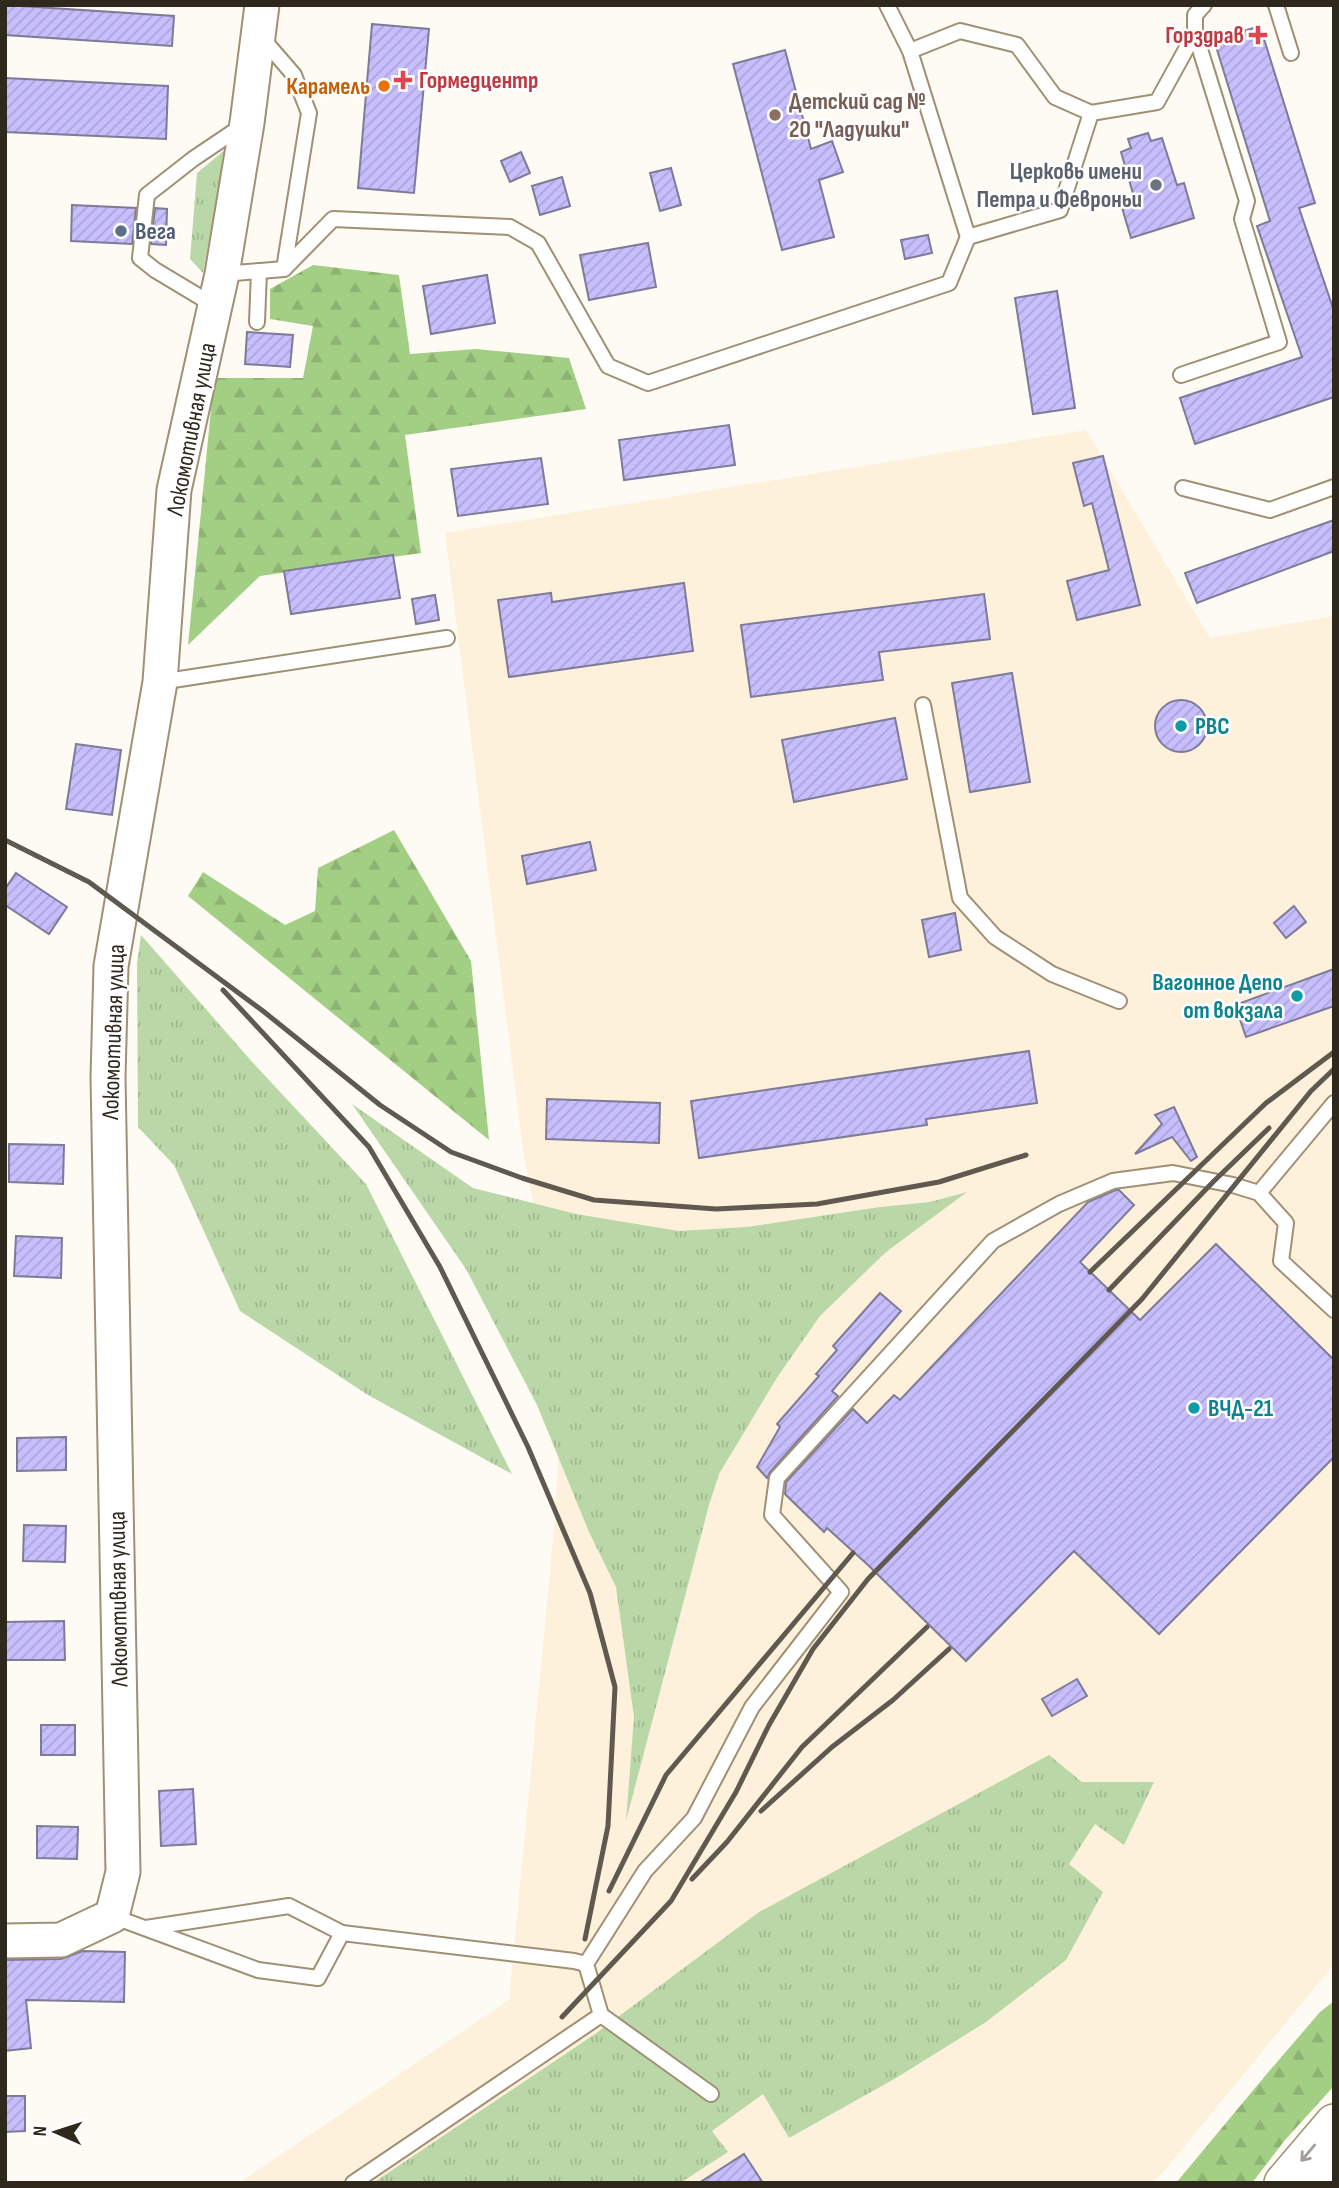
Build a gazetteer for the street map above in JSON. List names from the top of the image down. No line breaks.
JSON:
{"streets":{"street":["Локомотивная улица"]},"places":{"health":["Горздрав","Гормедцентр"],"other":["Карамель","Детский сад № 20 \"Ладушки\"","Церковь имени Петра и Февроньи","Вега","РВС","Вагонное Депо от вокзала","ВЧД-21"]},"north":"left"}
